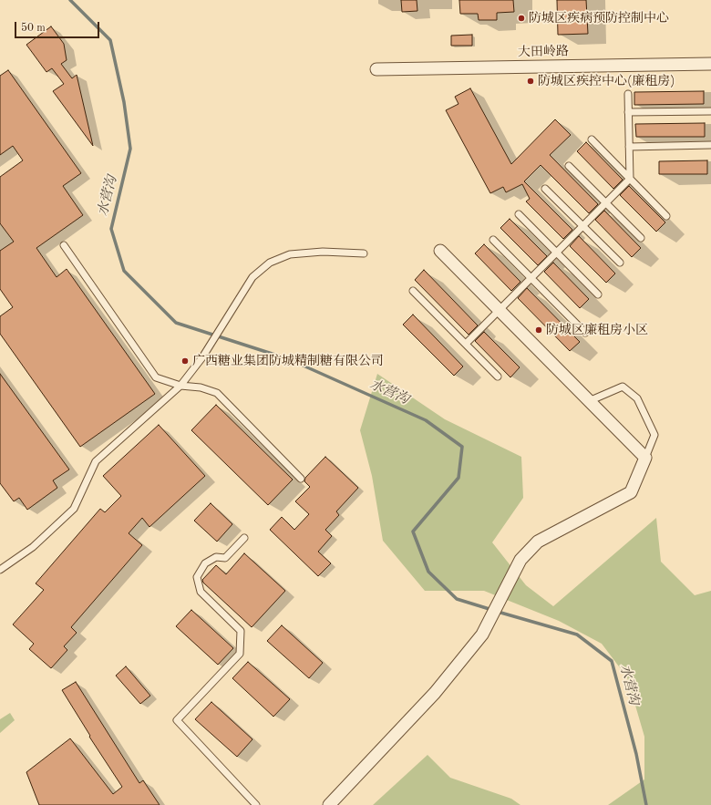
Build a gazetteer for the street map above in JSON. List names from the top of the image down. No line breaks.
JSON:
{"streets":{"street":["大田岭路"]},"water":["水营沟"],"places":["防城区疾病预防控制中心","防城区疾控中心(廉租房)","防城区廉租房小区","广西糖业集团防城精制糖有限公司"],"scale_bar":"50 m"}
